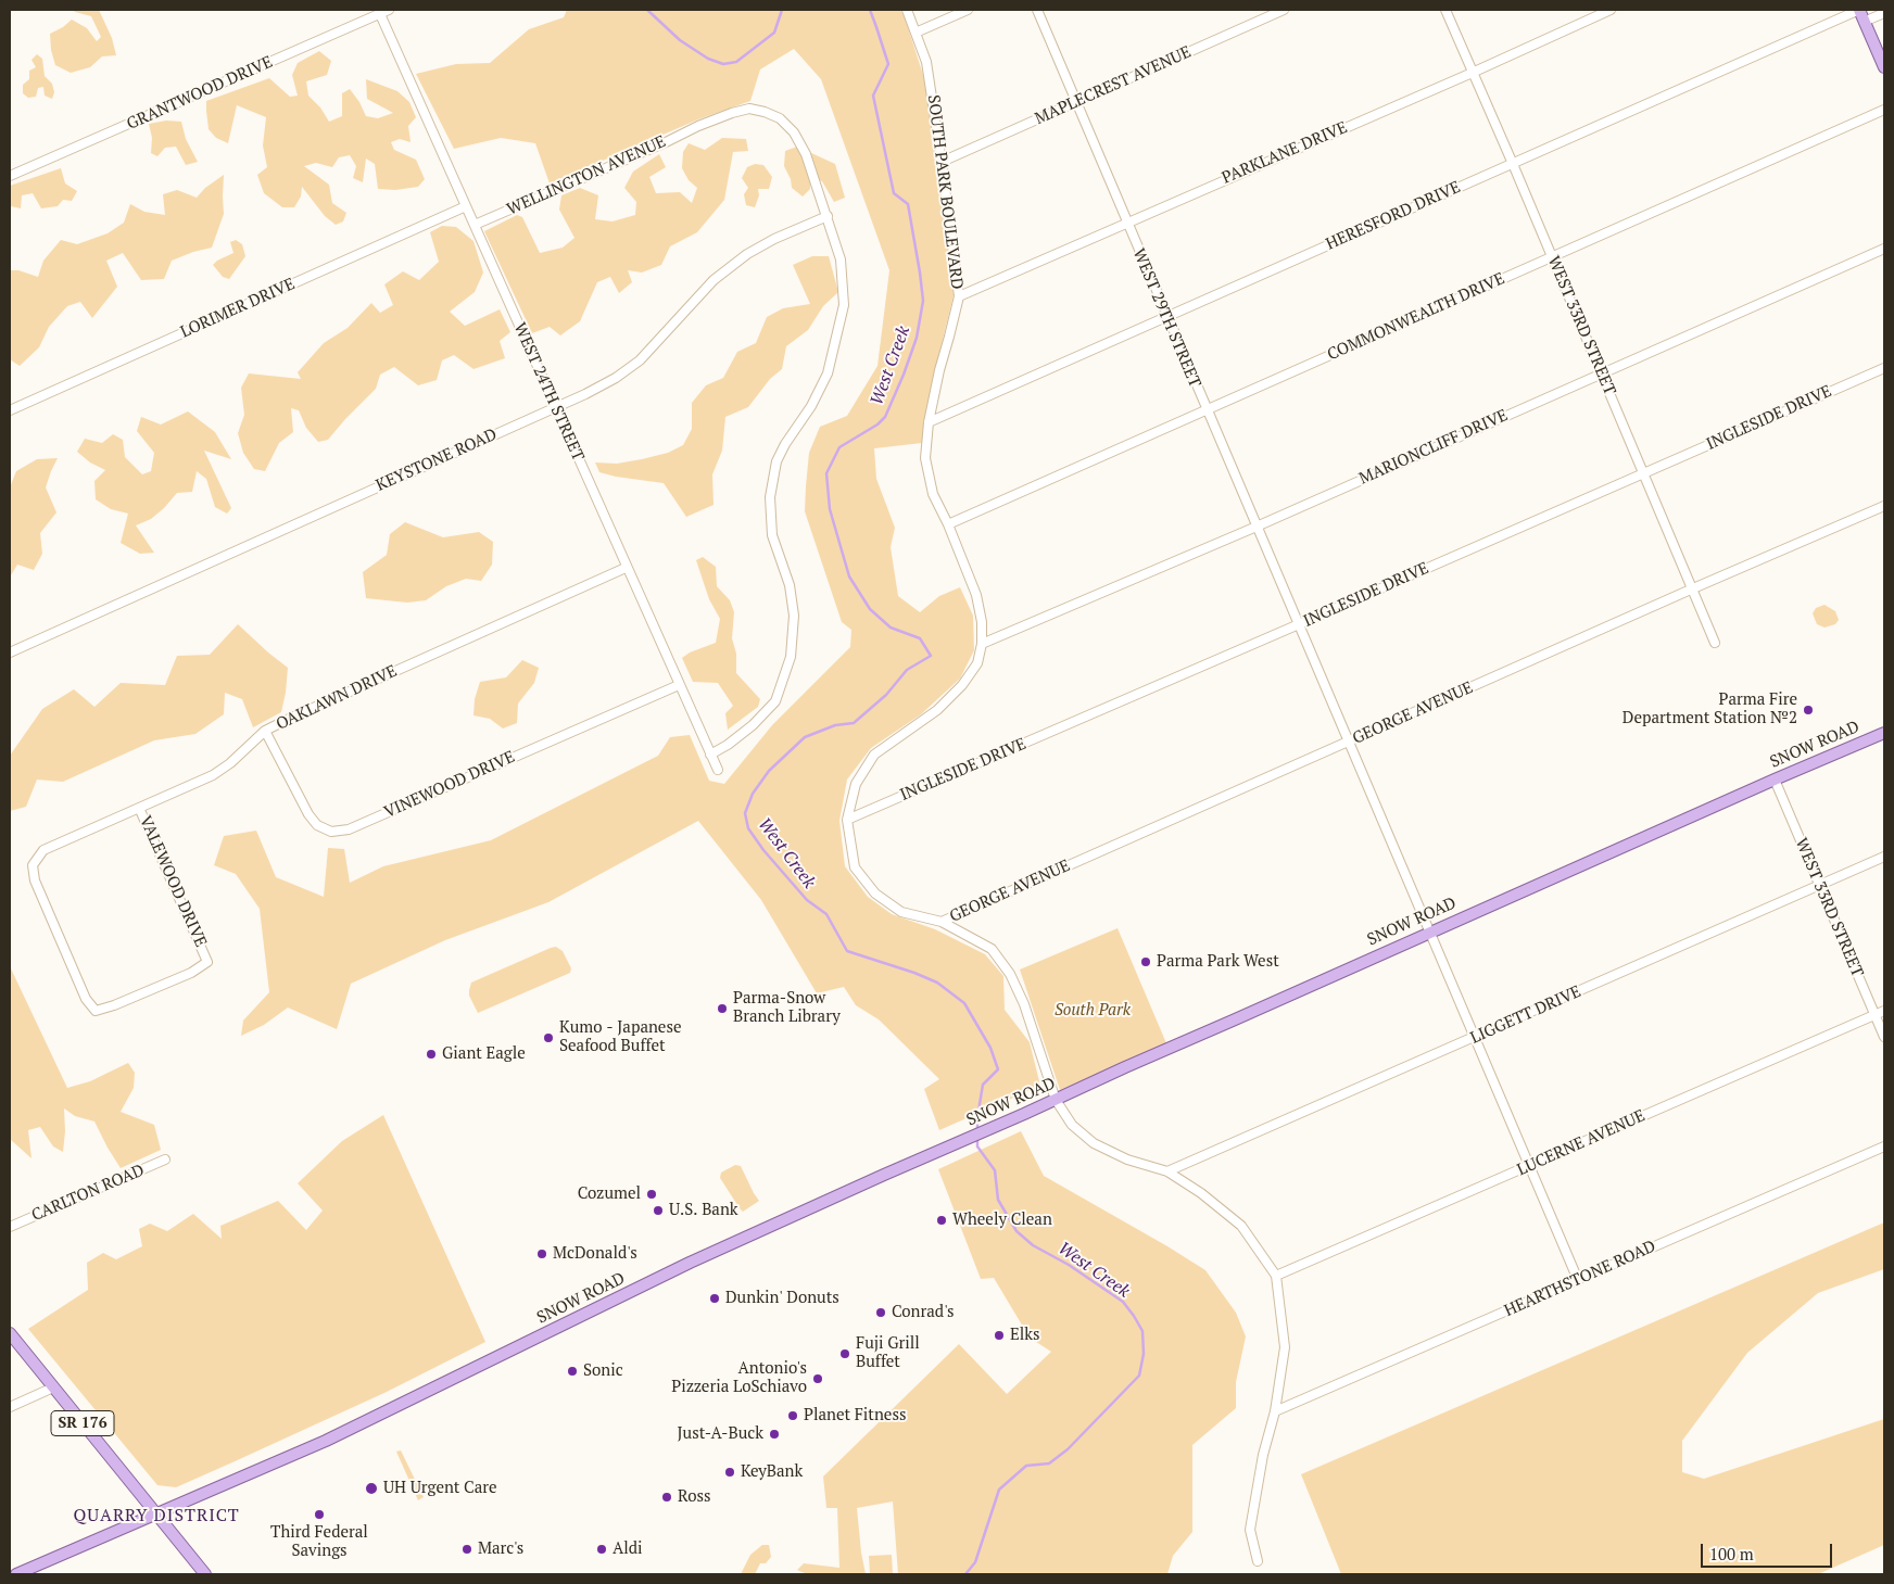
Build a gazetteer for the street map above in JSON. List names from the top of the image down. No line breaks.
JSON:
{"streets":{"main road":["SNOW ROAD","SR 176"],"street":["MAPLECREST AVENUE","GRANTWOOD DRIVE","PARKLANE DRIVE","WELLINGTON AVENUE","SOUTH PARK BOULEVARD","HERESFORD DRIVE","LORIMER DRIVE","COMMONWEALTH DRIVE","WEST 29TH STREET","WEST 33RD STREET","WEST 24TH STREET","INGLESIDE DRIVE","MARIONCLIFF DRIVE","KEYSTONE ROAD","OAKLAWN DRIVE","GEORGE AVENUE","VINEWOOD DRIVE","VALEWOOD DRIVE","LIGGETT DRIVE","LUCERNE AVENUE","CARLTON ROAD","HEARTHSTONE ROAD"]},"crossings":[["MAPLECREST AVENUE","SOUTH PARK BOULEVARD"],["MAPLECREST AVENUE","WEST 29TH STREET"],["GRANTWOOD DRIVE","WEST 24TH STREET"],["PARKLANE DRIVE","SOUTH PARK BOULEVARD"],["PARKLANE DRIVE","WEST 29TH STREET"],["PARKLANE DRIVE","WEST 33RD STREET"],["WELLINGTON AVENUE","WEST 24TH STREET"],["WELLINGTON AVENUE","KEYSTONE ROAD"],["SOUTH PARK BOULEVARD","HERESFORD DRIVE"],["SOUTH PARK BOULEVARD","COMMONWEALTH DRIVE"],["SOUTH PARK BOULEVARD","INGLESIDE DRIVE"],["SOUTH PARK BOULEVARD","MARIONCLIFF DRIVE"],["SOUTH PARK BOULEVARD","GEORGE AVENUE"],["SOUTH PARK BOULEVARD","SNOW ROAD"],["SOUTH PARK BOULEVARD","LIGGETT DRIVE"],["SOUTH PARK BOULEVARD","LUCERNE AVENUE"],["SOUTH PARK BOULEVARD","HEARTHSTONE ROAD"],["HERESFORD DRIVE","WEST 29TH STREET"],["HERESFORD DRIVE","WEST 33RD STREET"],["LORIMER DRIVE","WEST 24TH STREET"],["COMMONWEALTH DRIVE","WEST 29TH STREET"],["COMMONWEALTH DRIVE","WEST 33RD STREET"],["WEST 29TH STREET","INGLESIDE DRIVE"],["WEST 29TH STREET","MARIONCLIFF DRIVE"],["WEST 29TH STREET","GEORGE AVENUE"],["WEST 33RD STREET","INGLESIDE DRIVE"],["WEST 33RD STREET","MARIONCLIFF DRIVE"],["WEST 33RD STREET","GEORGE AVENUE"],["WEST 33RD STREET","SNOW ROAD"],["WEST 33RD STREET","LIGGETT DRIVE"],["WEST 33RD STREET","LUCERNE AVENUE"],["WEST 24TH STREET","KEYSTONE ROAD"],["WEST 24TH STREET","OAKLAWN DRIVE"],["WEST 24TH STREET","VINEWOOD DRIVE"],["OAKLAWN DRIVE","VINEWOOD DRIVE"],["OAKLAWN DRIVE","VALEWOOD DRIVE"],["SNOW ROAD","SR 176"]],"districts":["QUARRY DISTRICT"],"water":["West Creek"],"parks":["South Park"],"places":["Parma Fire Department Station №2","Parma Park West","Parma-Snow Branch Library","Kumo - Japanese Seafood Buffet","Giant Eagle","Cozumel","U.S. Bank","Wheely Clean","McDonald's","Dunkin' Donuts","Conrad's","Elks","Fuji Grill Buffet","Sonic","Antonio's Pizzeria LoSchiavo","Planet Fitness","Just-A-Buck","KeyBank","UH Urgent Care","Ross","Third Federal Savings","Marc's","Aldi"],"scale_bar":"100 m"}
